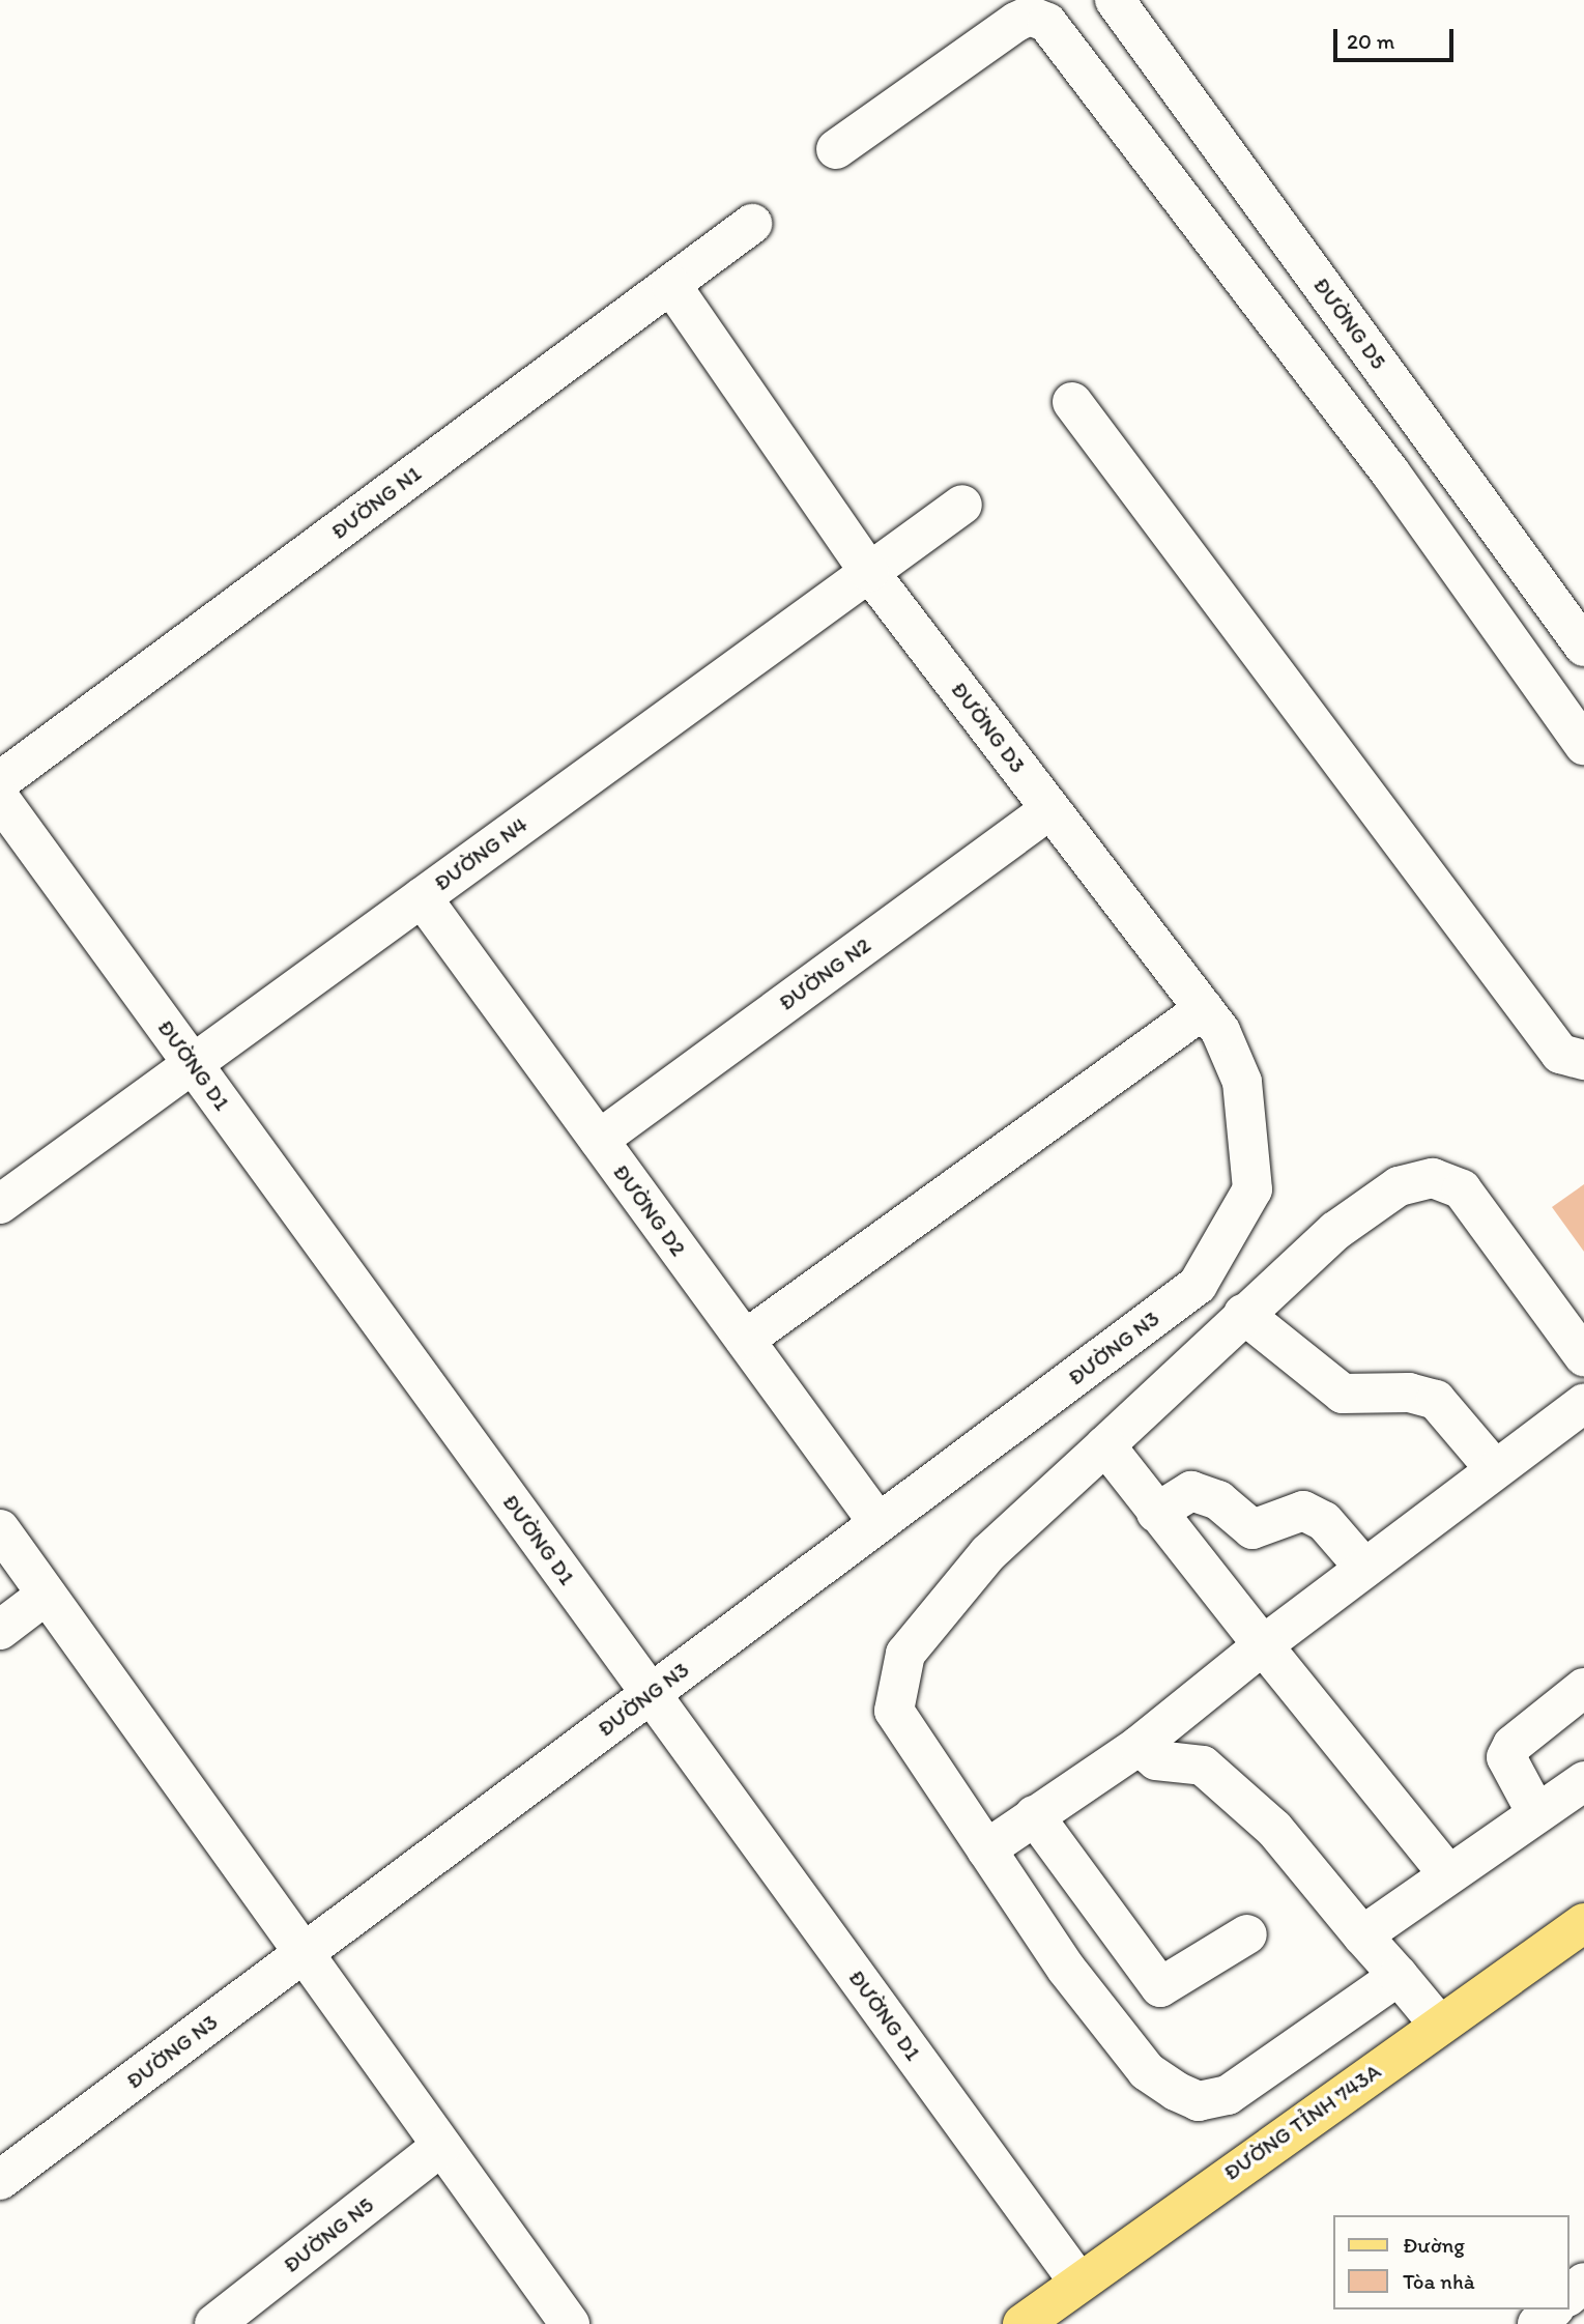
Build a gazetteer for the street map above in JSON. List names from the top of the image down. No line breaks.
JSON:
{"streets":{"main road":["ĐƯỜNG TỈNH 743A"],"street":["ĐƯỜNG D5","ĐƯỜNG N1","ĐƯỜNG D3","ĐƯỜNG N4","ĐƯỜNG N2","ĐƯỜNG D1","ĐƯỜNG D2","ĐƯỜNG N3","ĐƯỜNG N5"]},"crossings":[["ĐƯỜNG N1","ĐƯỜNG D3"],["ĐƯỜNG D3","ĐƯỜNG N4"],["ĐƯỜNG D3","ĐƯỜNG N2"],["ĐƯỜNG D3","ĐƯỜNG N3"],["ĐƯỜNG N4","ĐƯỜNG D1"],["ĐƯỜNG N4","ĐƯỜNG D2"],["ĐƯỜNG N2","ĐƯỜNG D2"],["ĐƯỜNG D1","ĐƯỜNG N3"],["ĐƯỜNG D1","ĐƯỜNG TỈNH 743A"],["ĐƯỜNG D2","ĐƯỜNG N3"]],"legend":["Đường","Tòa nhà"],"scale_bar":"20 m"}
